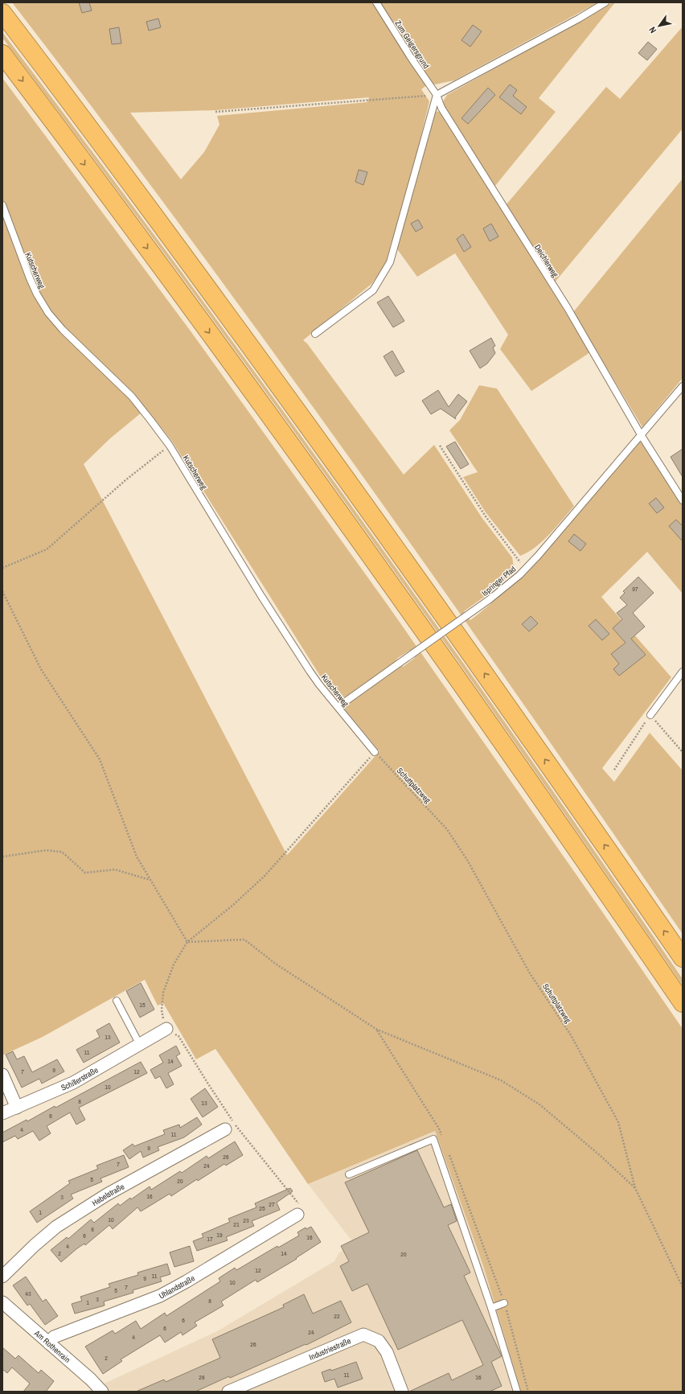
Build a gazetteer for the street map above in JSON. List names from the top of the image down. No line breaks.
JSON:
{"streets":{"street":["Schillerstraße","Hebelstraße","Uhlandstraße","Am Rothenrain","Industriestraße"],"lane":["Zum Geigersgrund","Deichlerweg","Kutscherweg","Ispringer Pfad"],"path":["Schuttplatzweg"]},"crossings":[["Zum Geigersgrund","Deichlerweg"],["Deichlerweg","Ispringer Pfad"],["Kutscherweg","Ispringer Pfad"],["Kutscherweg","Schuttplatzweg"],["Uhlandstraße","Am Rothenrain"]],"house_numbers":["97","15","13","11","14","9","7","12","10","8","13","6","4","11","9","26","7","24","5","20","16","3","27","25","1","10","23","21","8","19","6","16","17","4","2","14","20","12","11","9","10","7","5","43","3","8","1","22","6","6","24","4","26","2","11","28","16"],"north":"bottom left"}
